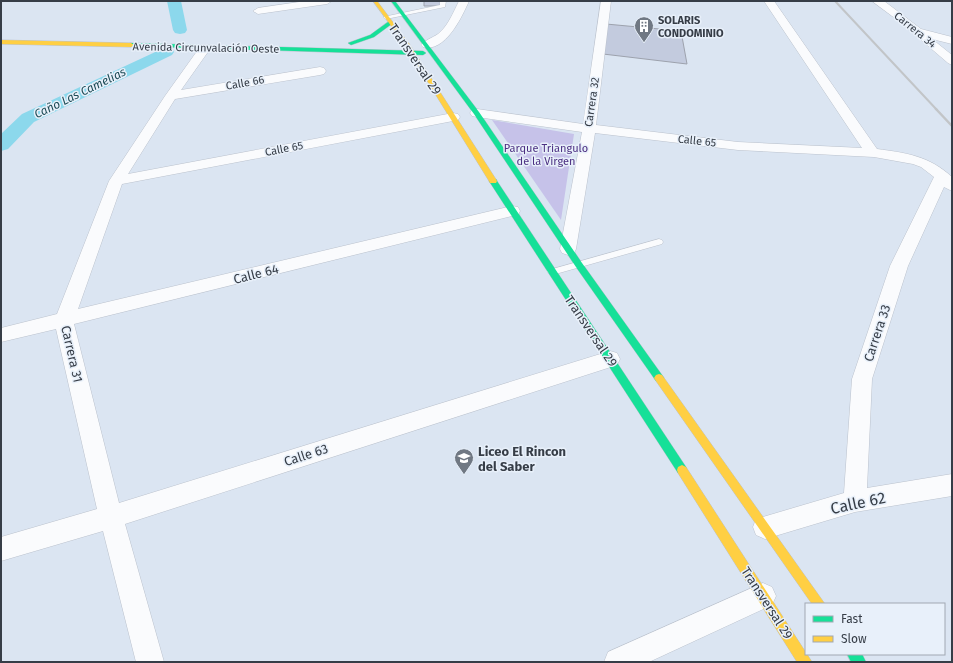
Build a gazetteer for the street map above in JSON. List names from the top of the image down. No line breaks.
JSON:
{"streets":{"main road":["Avenida Circunvalación Oeste","Transversal 29"],"street":["Carrera 34","Calle 66","Carrera 32","Calle 65","Calle 64","Carrera 33","Carrera 31","Calle 63","Calle 62"]},"crossings":[["Avenida Circunvalación Oeste","Transversal 29"],["Avenida Circunvalación Oeste","Carrera 31"],["Transversal 29","Carrera 32"],["Transversal 29","Calle 65"],["Transversal 29","Calle 64"],["Transversal 29","Calle 63"],["Transversal 29","Calle 62"],["Calle 66","Carrera 31"],["Carrera 32","Calle 65"],["Calle 65","Carrera 33"],["Calle 65","Carrera 31"],["Calle 64","Carrera 31"],["Carrera 33","Calle 62"],["Carrera 31","Calle 63"]],"water":["Caño Las Camelias"],"parks":["Parque Triangulo de la Virgen"],"places":{"building":["SOLARIS CONDOMINIO"],"school or university":["Liceo El Rincon del Saber"]},"legend":["Fast","Slow"]}
